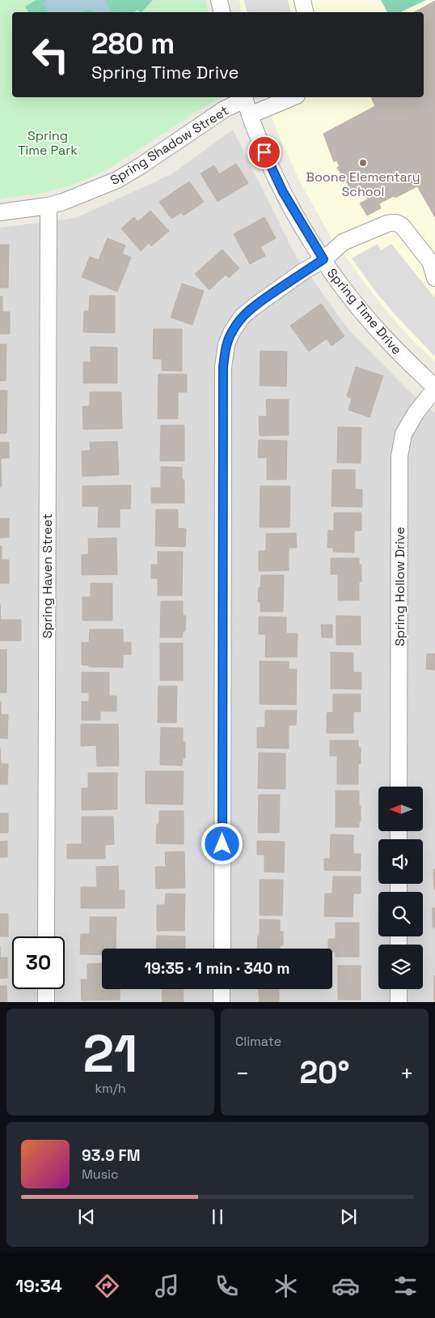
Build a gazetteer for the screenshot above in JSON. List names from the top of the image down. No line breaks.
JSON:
{"streets":{"street":["Spring Shadow Street","Spring Time Drive","Spring Haven Street","Spring Hollow Drive"]},"crossings":[["Spring Shadow Street","Spring Time Drive"],["Spring Shadow Street","Spring Haven Street"],["Spring Time Drive","Spring Hollow Drive"]],"parks":["Spring Time Park"],"places":["Boone Elementary School"],"north":"left","page":{"turn":["280 m","Spring Time Drive"],"limit":"30","trip":"19:35 · 1 min · 340 m","tile":[["21","km/h"],"Climate"],"heat":["−","20°","+"],"song":["93.9 FM","Music"],"tabs":"19:34"}}
